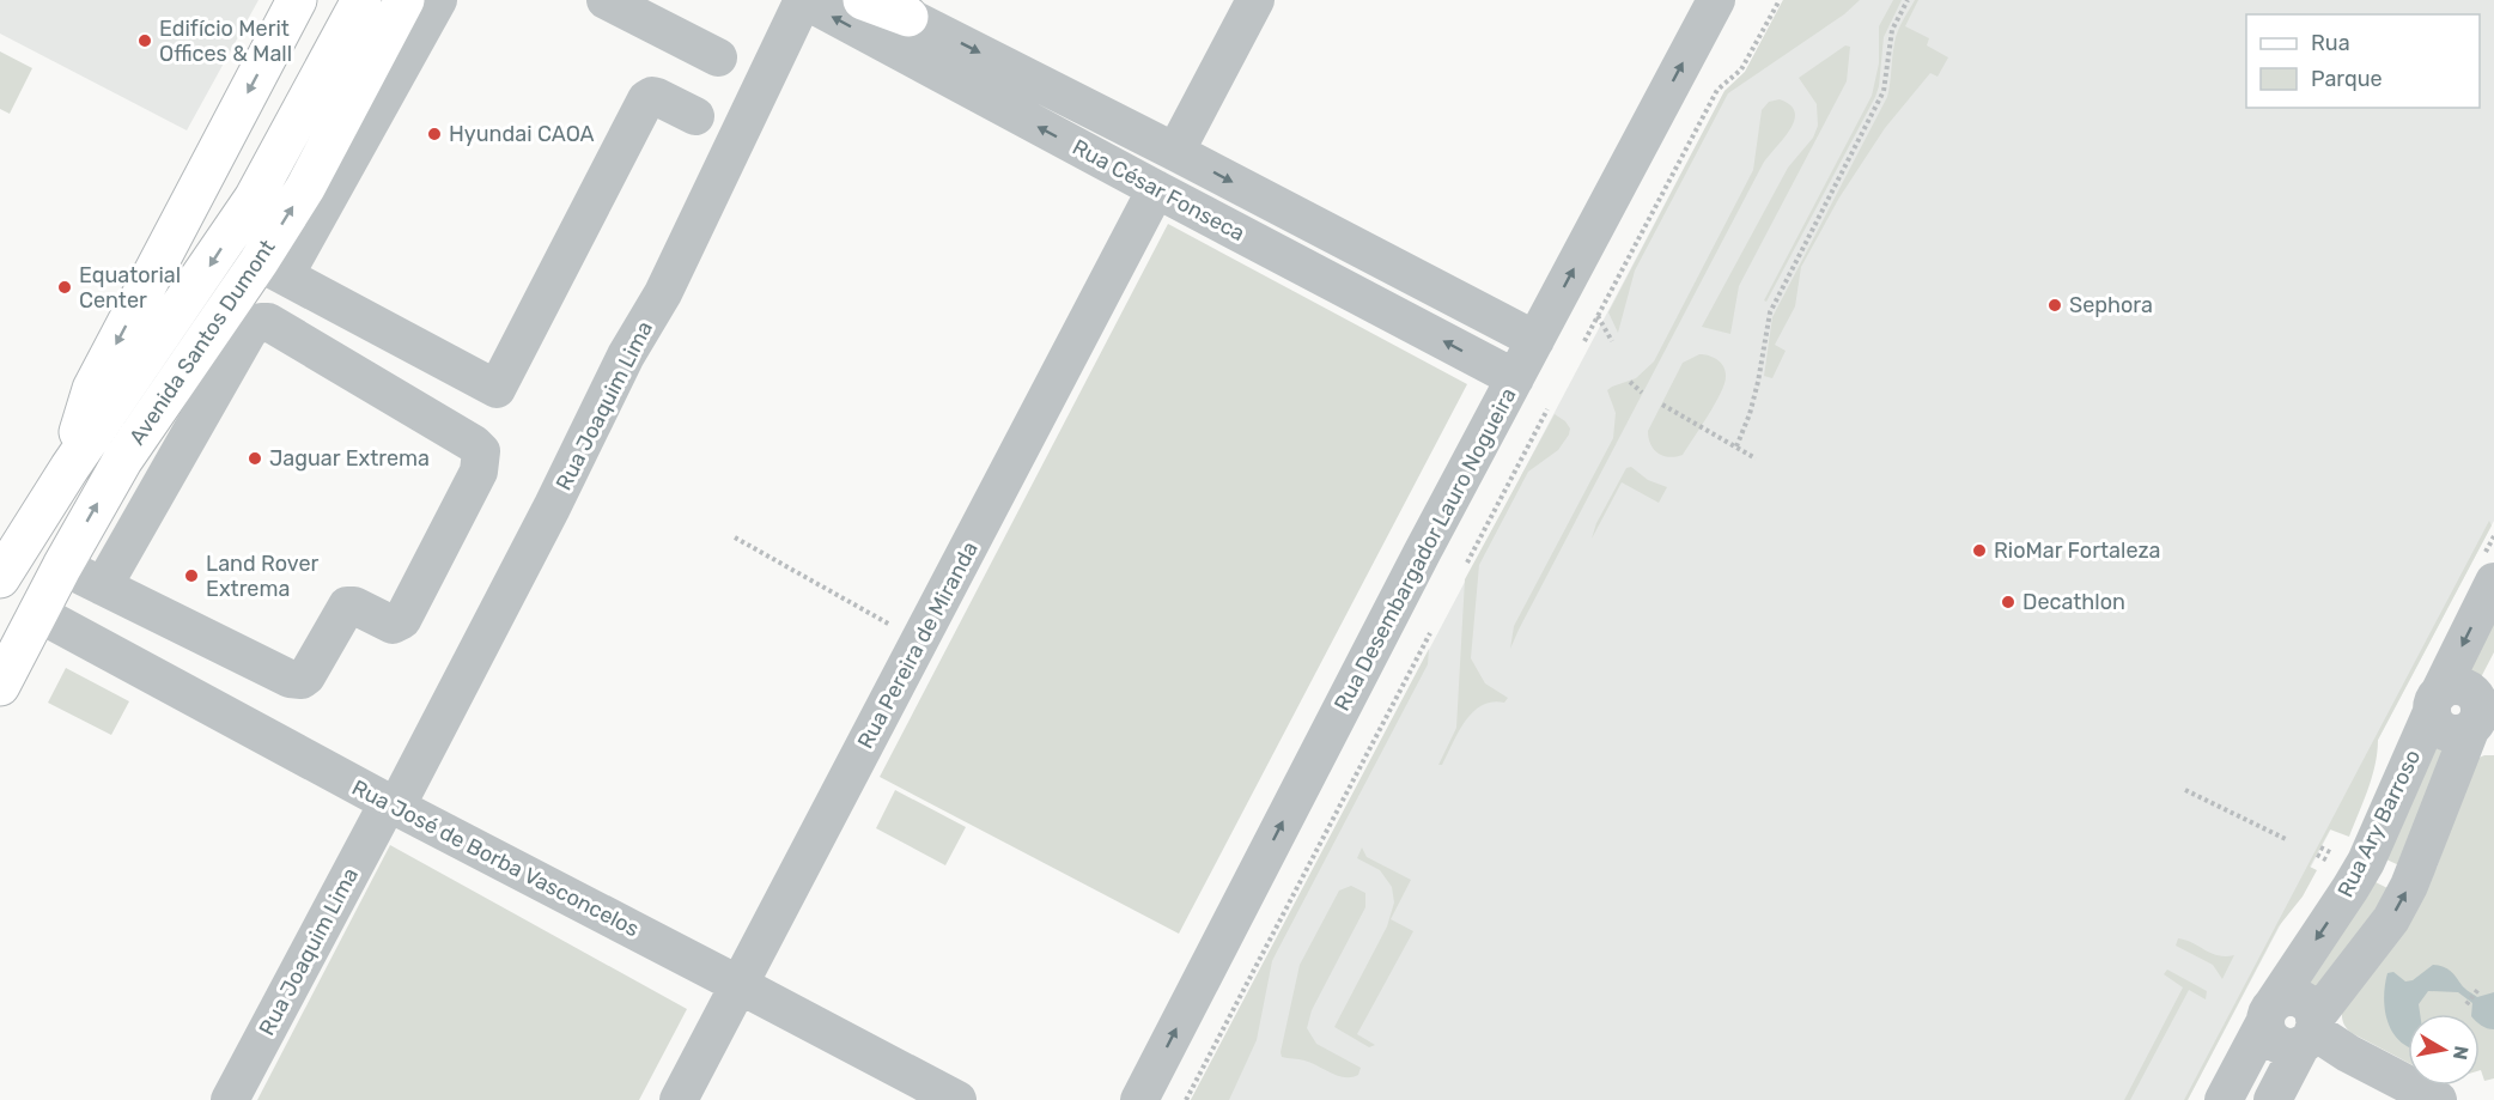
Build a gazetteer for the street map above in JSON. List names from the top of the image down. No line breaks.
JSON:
{"streets":{"main road":["Avenida Santos Dumont"],"street":["Rua César Fonseca","Rua Joaquim Lima","Rua Desembargador Lauro Nogueira","Rua Pereira de Miranda","Rua Ary Barroso","Rua José de Borba Vasconcelos"]},"crossings":[["Rua César Fonseca","Rua Joaquim Lima"],["Rua César Fonseca","Rua Desembargador Lauro Nogueira"],["Rua César Fonseca","Rua Pereira de Miranda"],["Avenida Santos Dumont","Rua José de Borba Vasconcelos"],["Rua Joaquim Lima","Rua José de Borba Vasconcelos"],["Rua Pereira de Miranda","Rua José de Borba Vasconcelos"]],"one_way":["Rua Desembargador Lauro Nogueira"],"places":["Edifício Merit Offices & Mall","Hyundai CAOA","Equatorial Center","Sephora","Jaguar Extrema","RioMar Fortaleza","Land Rover Extrema","Decathlon"],"legend":["Rua","Parque"],"north":"right"}
